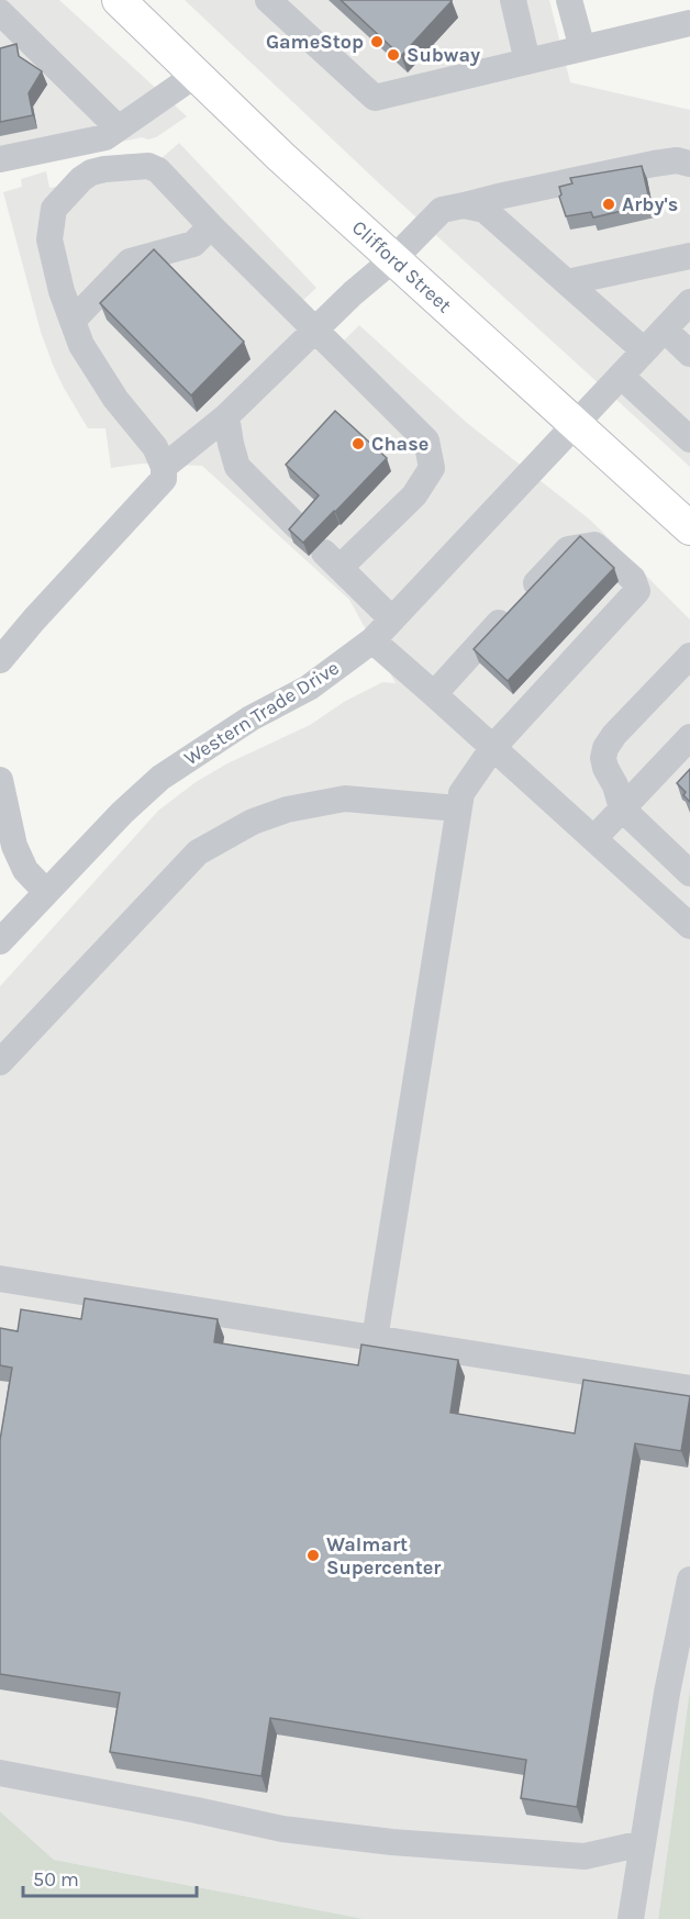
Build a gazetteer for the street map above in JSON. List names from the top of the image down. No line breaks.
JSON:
{"streets":{"main road":["Clifford Street"],"street":["Western Trade Drive"]},"crossings":[["Clifford Street","Western Trade Drive"]],"places":["GameStop","Subway","Arby's","Chase","Walmart Supercenter"],"scale_bar":"50 m"}
